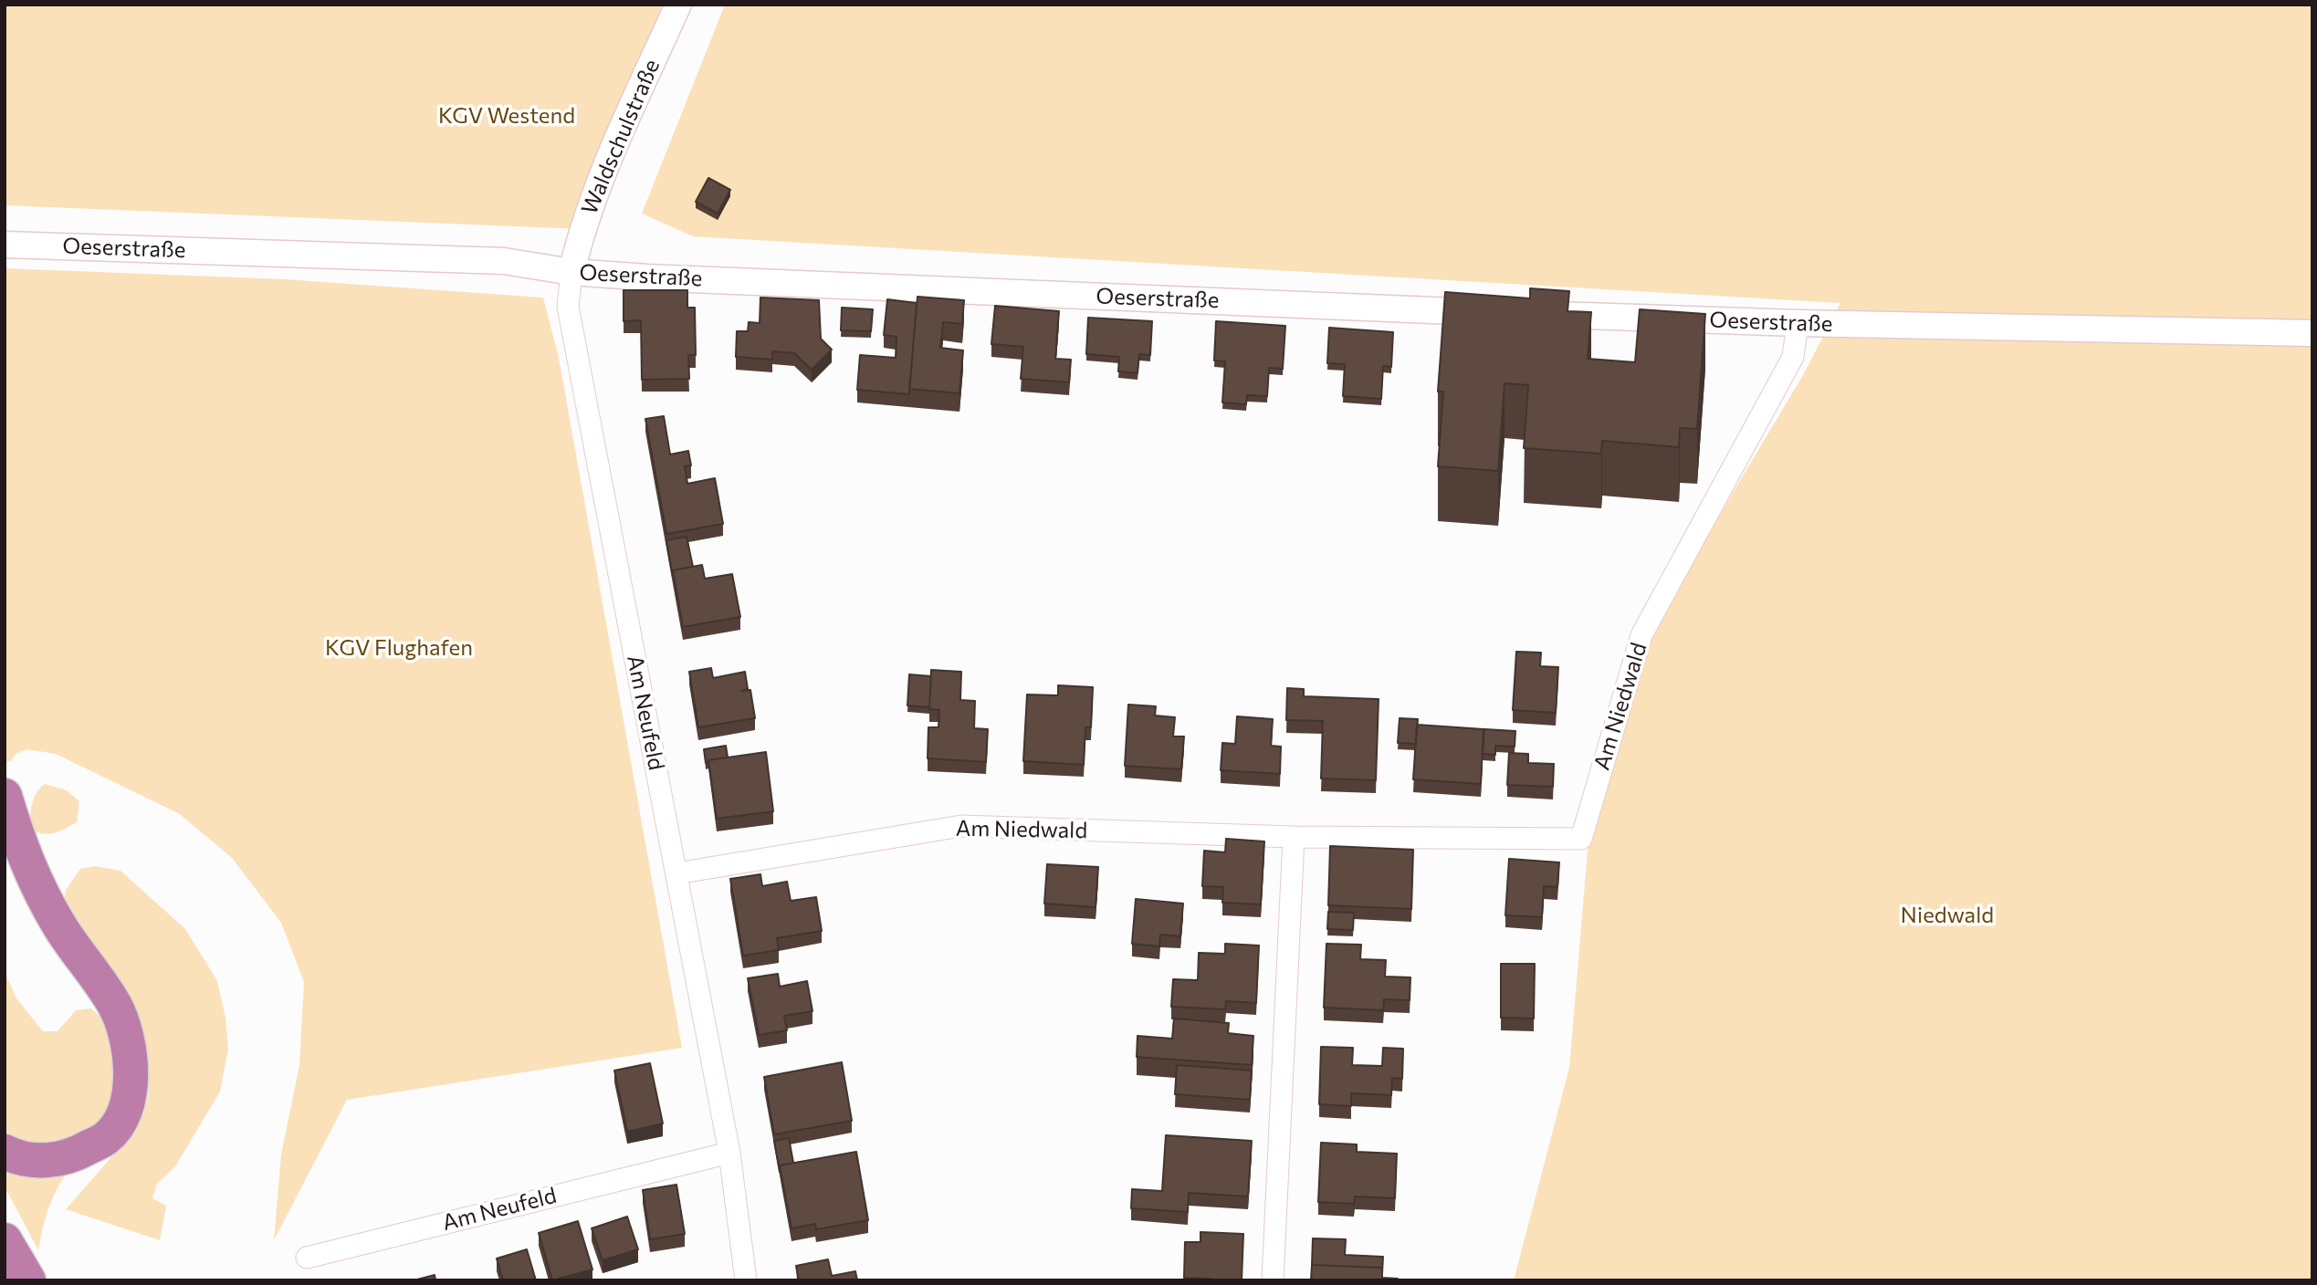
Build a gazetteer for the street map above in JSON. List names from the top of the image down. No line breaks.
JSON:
{"streets":{"street":["Waldschulstraße","Oeserstraße","Am Niedwald","Am Neufeld"]},"crossings":[["Waldschulstraße","Oeserstraße"],["Waldschulstraße","Am Neufeld"],["Oeserstraße","Am Niedwald"],["Oeserstraße","Am Neufeld"],["Am Niedwald","Am Neufeld"]],"parks":["KGV Westend","KGV Flughafen","Niedwald"]}
